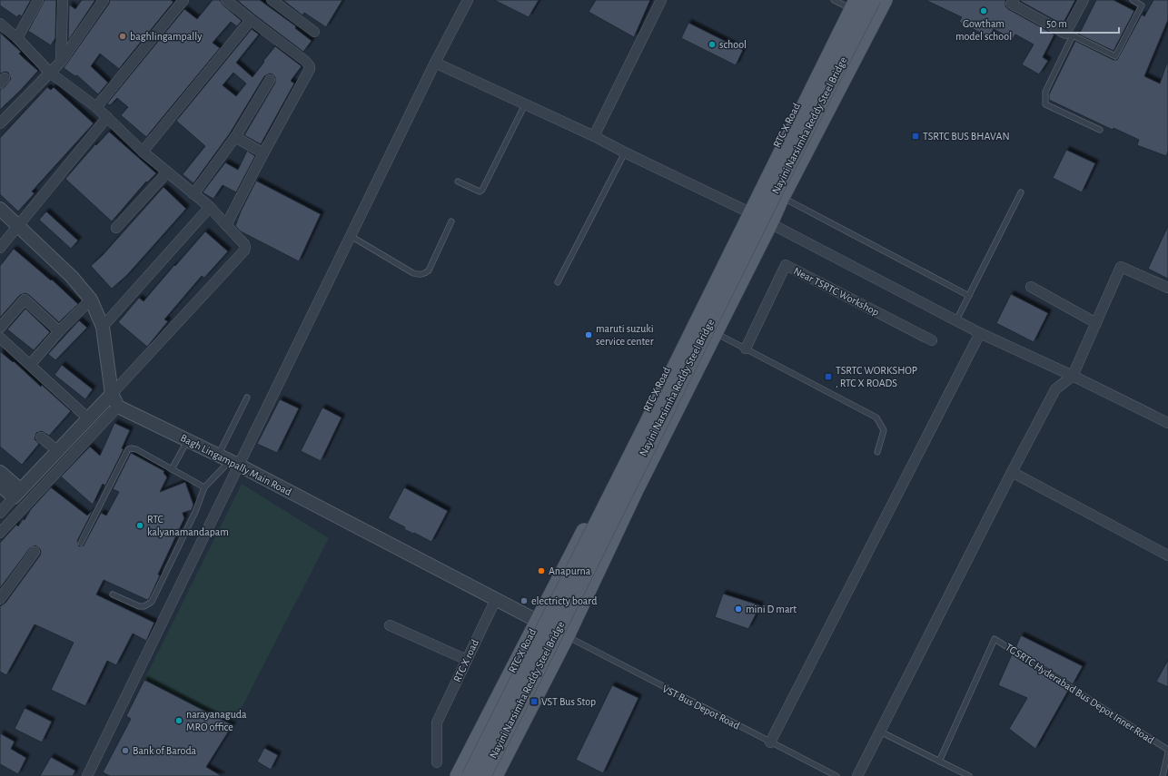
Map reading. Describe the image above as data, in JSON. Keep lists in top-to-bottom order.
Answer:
{
  "streets": {
    "main road": ["RTC X Road", "Nayini Narsimha Reddy Steel Bridge"],
    "street": ["Near TSRTC Workshop", "Bagh Lingampally Main Road", "RTC X road"],
    "lane": ["TGSRTC Hyderabad Bus Depot Inner Road", "VST Bus Depot Road"]
  },
  "crossings": [
    ["RTC X Road", "Nayini Narsimha Reddy Steel Bridge"],
    ["RTC X Road", "Bagh Lingampally Main Road"],
    ["Bagh Lingampally Main Road", "RTC X road"],
    ["Bagh Lingampally Main Road", "VST Bus Depot Road"]
  ],
  "places": {
    "other": [
      "Gowtham model school",
      "baghlingampally",
      "school",
      "maruti suzuki service center",
      "RTC kalyanamandapam",
      "Anapurna",
      "electricty board",
      "mini D mart",
      "narayanaguda MRO office",
      "Bank of Baroda"
    ],
    "transit": ["TSRTC BUS BHAVAN", "TSRTC WORKSHOP , RTC X ROADS", "VST Bus Stop"]
  },
  "scale_bar": "50 m"
}
